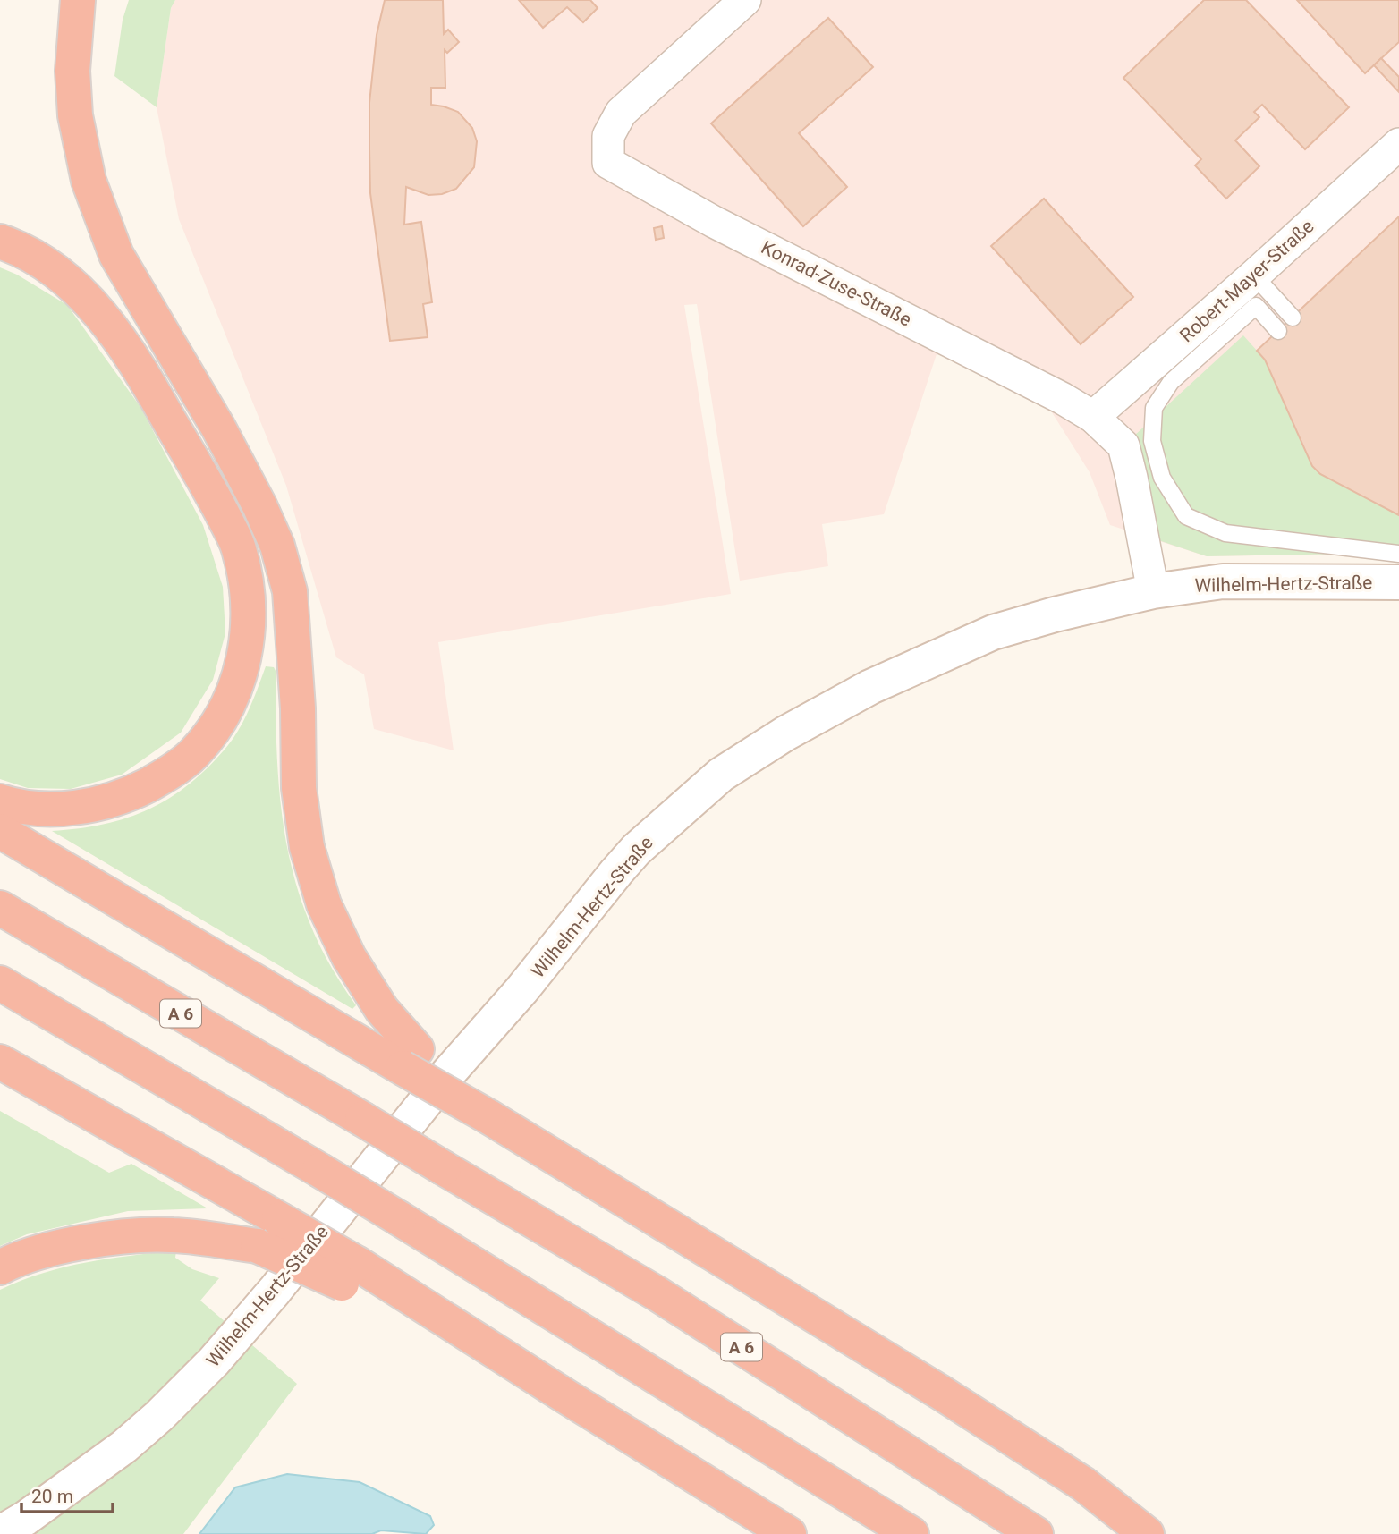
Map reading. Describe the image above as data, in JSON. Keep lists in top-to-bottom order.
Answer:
{
  "streets": {
    "highway": ["A 6"],
    "main road": ["Wilhelm-Hertz-Straße"],
    "street": ["Robert-Mayer-Straße", "Konrad-Zuse-Straße"]
  },
  "crossings": [
    ["Robert-Mayer-Straße", "Konrad-Zuse-Straße"],
    ["Konrad-Zuse-Straße", "Wilhelm-Hertz-Straße"]
  ],
  "scale_bar": "20 m"
}
